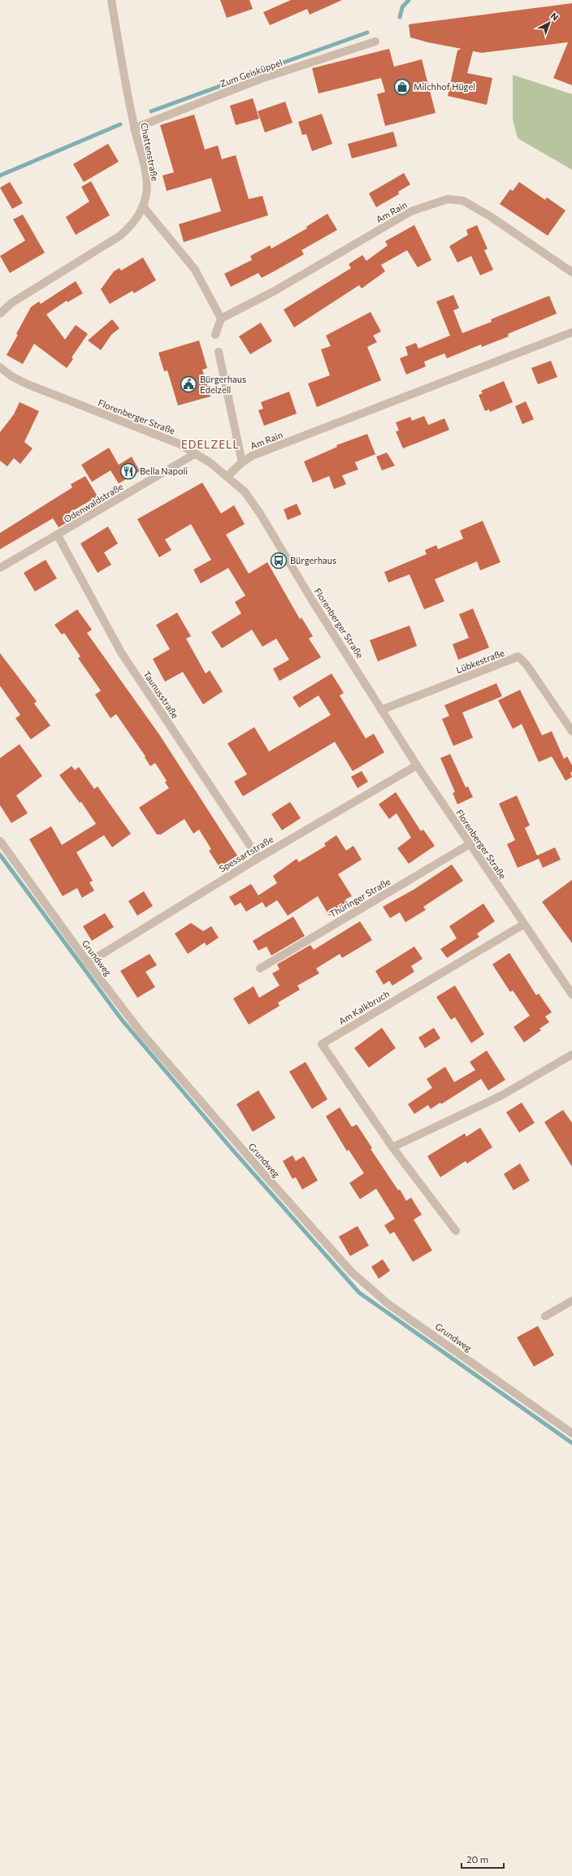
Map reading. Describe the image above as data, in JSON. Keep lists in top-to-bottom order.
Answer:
{
  "streets": {
    "street": [
      "Zum Geisküppel",
      "Chattenstraße",
      "Am Rain",
      "Florenberger Straße",
      "Odenwaldstraße",
      "Lübkestraße",
      "Taunusstraße",
      "Spessartstraße",
      "Thüringer Straße",
      "Grundweg",
      "Am Kalkbruch"
    ]
  },
  "crossings": [
    ["Zum Geisküppel", "Chattenstraße"],
    ["Am Rain", "Florenberger Straße"],
    ["Florenberger Straße", "Odenwaldstraße"],
    ["Florenberger Straße", "Lübkestraße"],
    ["Florenberger Straße", "Spessartstraße"],
    ["Florenberger Straße", "Thüringer Straße"],
    ["Florenberger Straße", "Am Kalkbruch"],
    ["Odenwaldstraße", "Taunusstraße"],
    ["Taunusstraße", "Spessartstraße"],
    ["Spessartstraße", "Grundweg"]
  ],
  "districts": ["EDELZELL"],
  "places": {
    "shop": ["Milchhof Hügel"],
    "public building": ["Bürgerhaus Edelzell"],
    "restaurant": ["Bella Napoli"],
    "bus stop": ["Bürgerhaus"]
  },
  "scale_bar": "20 m",
  "north": "top right"
}
